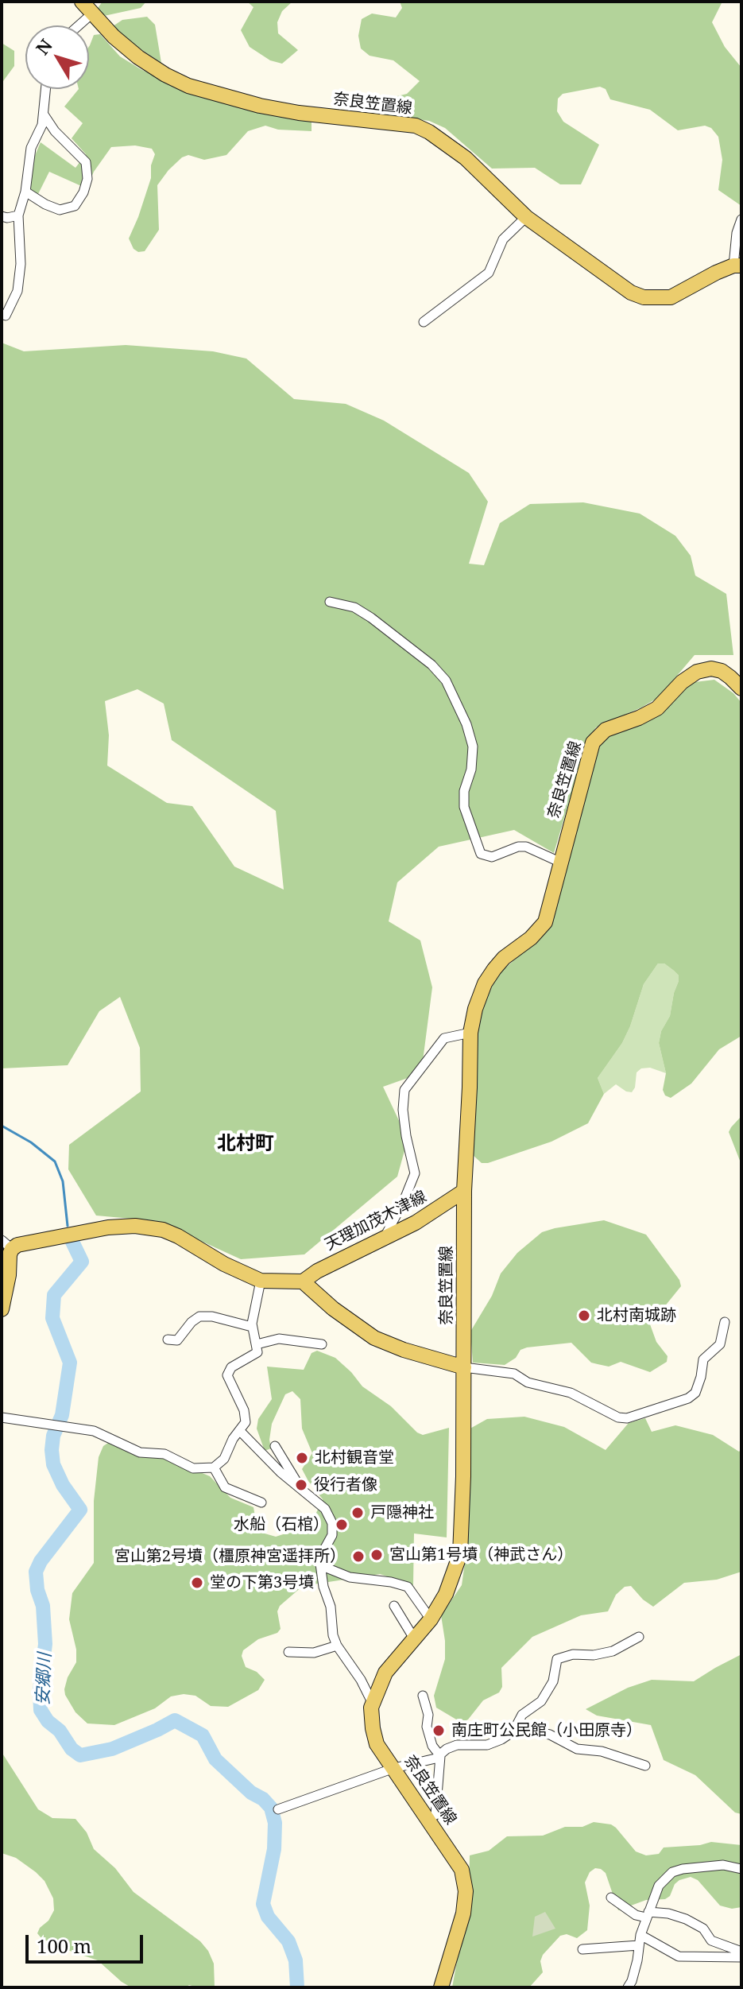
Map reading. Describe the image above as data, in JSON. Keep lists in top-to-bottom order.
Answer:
{
  "streets": {
    "main road": ["奈良笠置線", "天理加茂木津線"]
  },
  "crossings": [
    ["奈良笠置線", "天理加茂木津線"]
  ],
  "districts": ["北村町"],
  "water": ["安郷川"],
  "places": [
    "北村南城跡",
    "北村観音堂",
    "役行者像",
    "戸隠神社",
    "水船（石棺）",
    "宮山第1号墳（神武さん）",
    "宮山第2号墳（橿原神宮遥拝所）",
    "堂の下第3号墳",
    "南庄町公民館（小田原寺）"
  ],
  "scale_bar": "100 m",
  "north": "top left"
}
